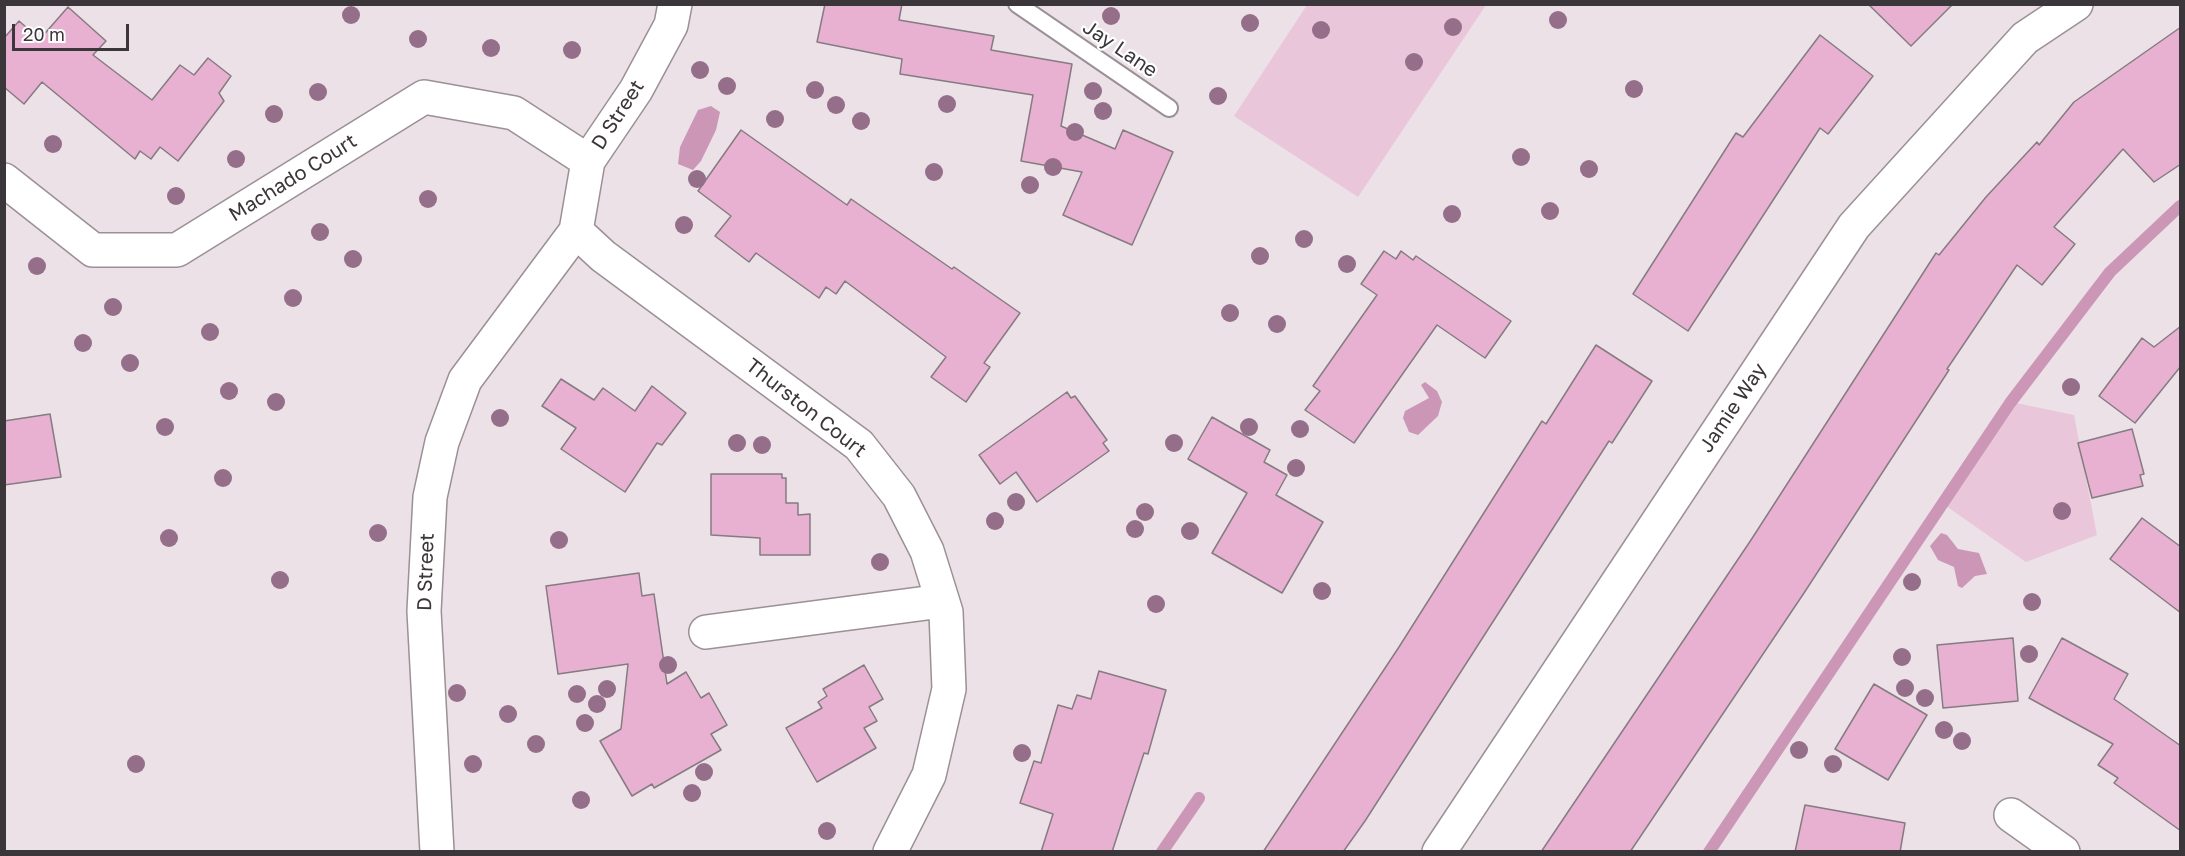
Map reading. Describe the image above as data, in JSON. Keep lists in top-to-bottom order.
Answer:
{
  "streets": {
    "street": [
      "D Street",
      "Machado Court",
      "Thurston Court",
      "Jamie Way"
    ],
    "lane": ["Jay Lane"]
  },
  "crossings": [
    ["D Street", "Machado Court"],
    ["D Street", "Thurston Court"]
  ],
  "scale_bar": "20 m"
}
